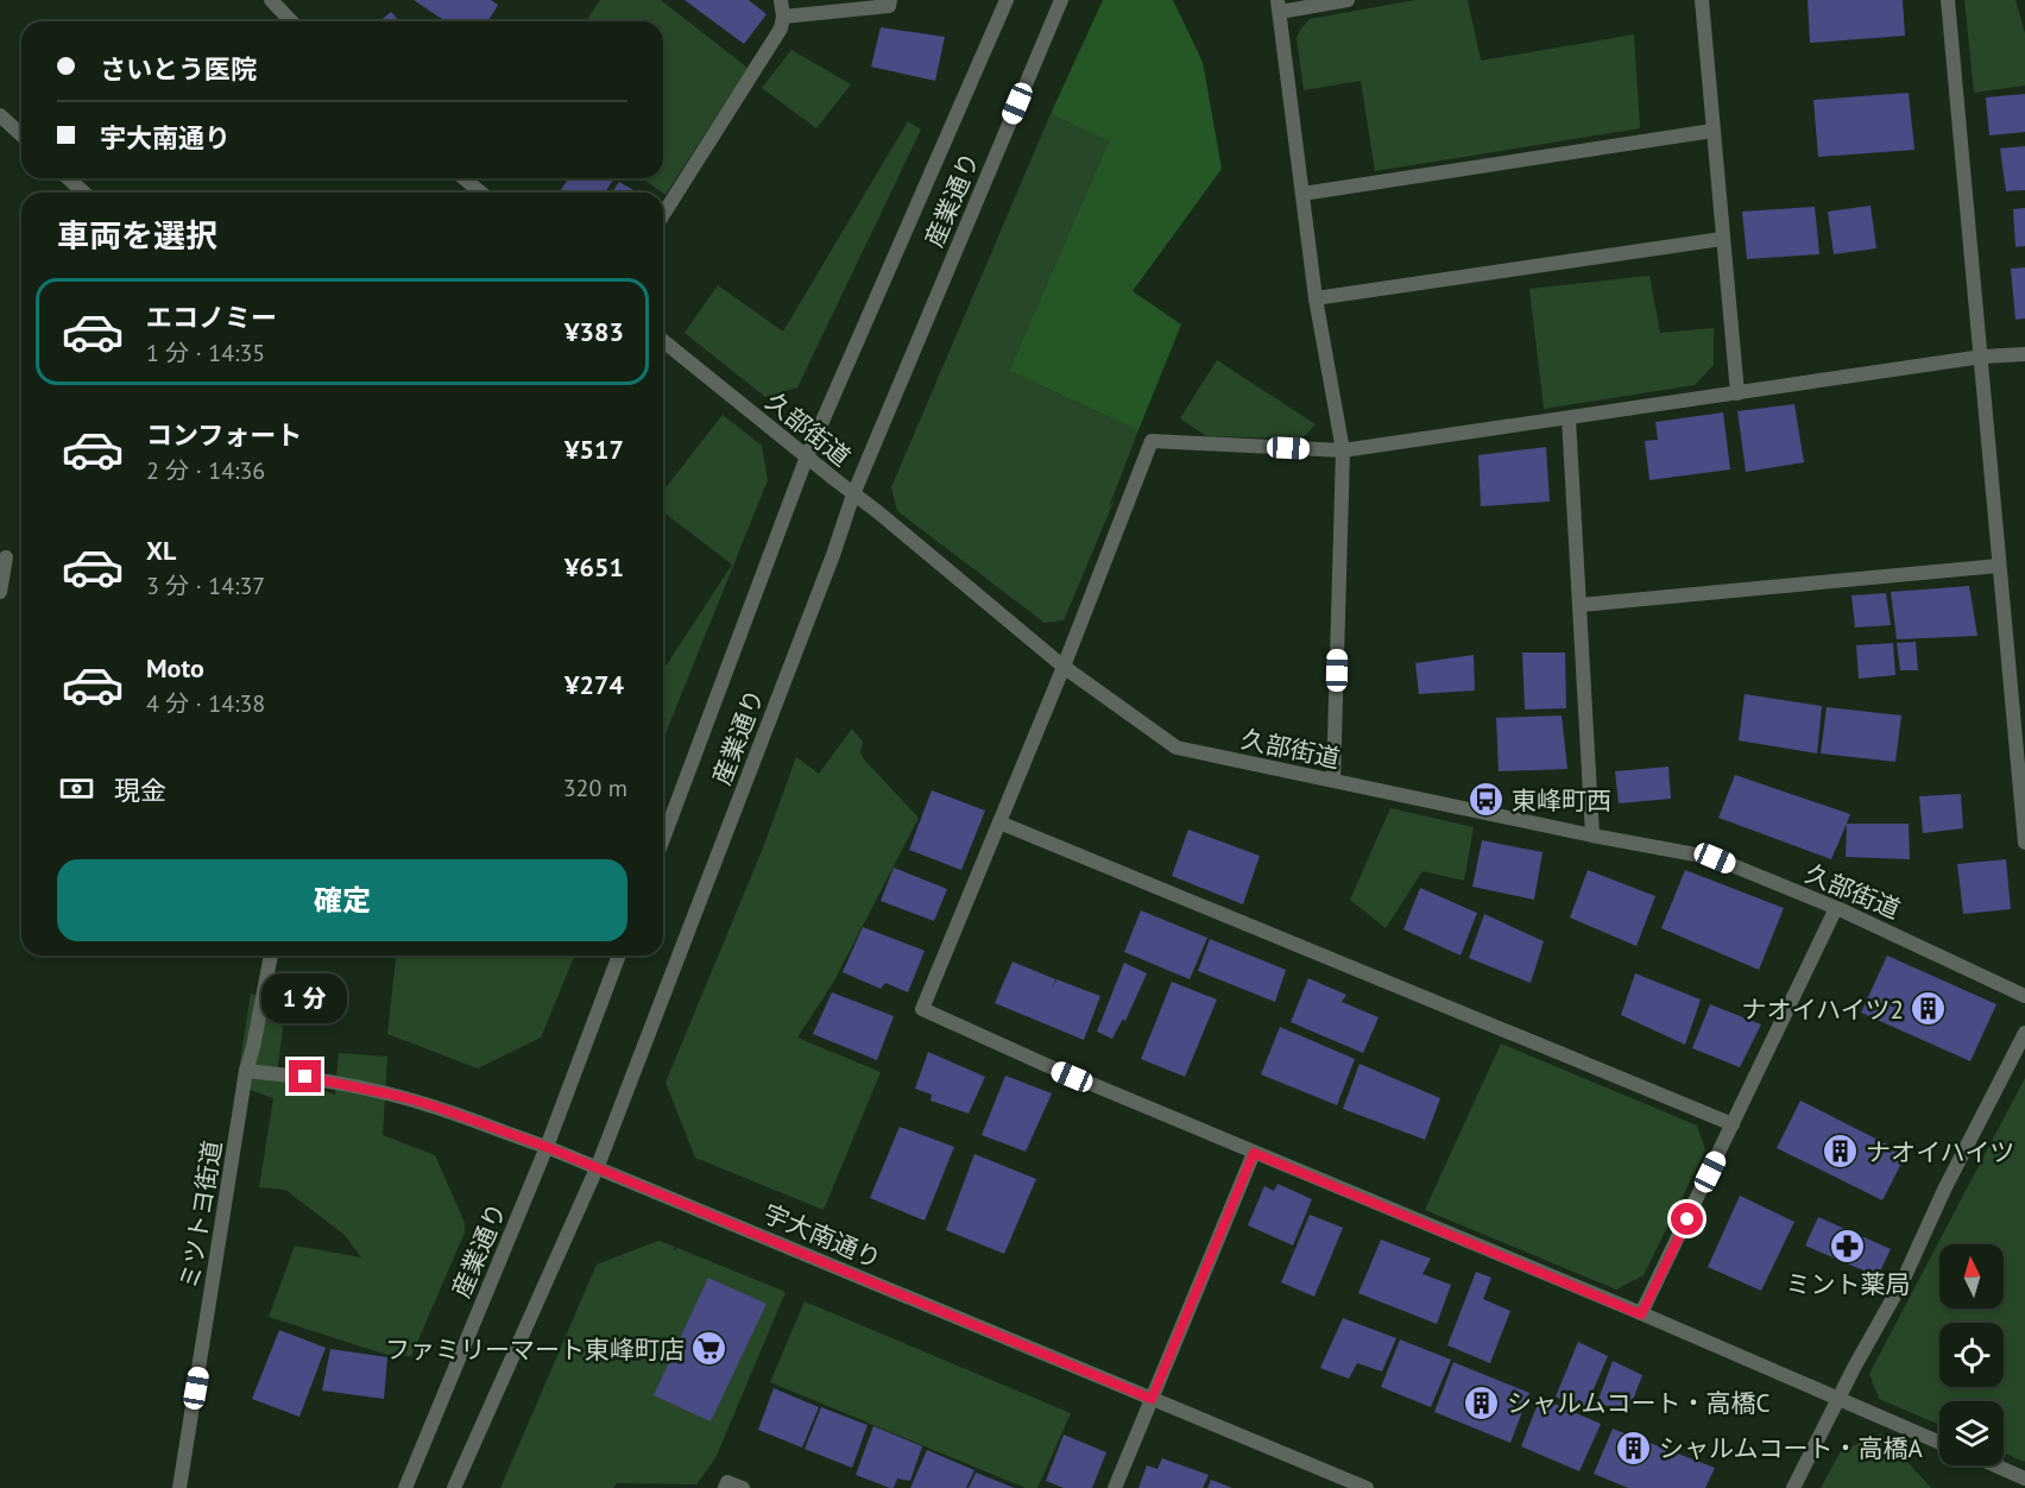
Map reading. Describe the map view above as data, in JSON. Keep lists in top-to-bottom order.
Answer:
{
  "streets": {
    "street": [
      "産業通り",
      "久部街道",
      "ミツトヨ街道",
      "宇大南通り"
    ]
  },
  "crossings": [
    ["産業通り", "久部街道"],
    ["産業通り", "宇大南通り"],
    ["ミツトヨ街道", "宇大南通り"]
  ],
  "places": {
    "bus stop": ["東峰町西"],
    "building": [
      "ナオイハイツ2",
      "ナオイハイツ",
      "シャルムコート・高橋C",
      "シャルムコート・高橋A"
    ],
    "pharmacy": ["ミント薬局"],
    "supermarket": ["ファミリーマート東峰町店"]
  },
  "north": "top",
  "page": {
    "banner": ["さいとう医院", "宇大南通り"],
    "heading": "車両を選択",
    "list": [
      {
        "name": "エコノミー",
        "note": "1 分 · 14:35",
        "value": "¥383"
      },
      {
        "name": "コンフォート",
        "note": "2 分 · 14:36",
        "value": "¥517"
      },
      {
        "name": "XL",
        "note": "3 分 · 14:37",
        "value": "¥651"
      },
      {
        "name": "Moto",
        "note": "4 分 · 14:38",
        "value": "¥274"
      }
    ],
    "pay": ["現金", "320 m"],
    "buttons": "確定",
    "bubble": "1 分"
  }
}
